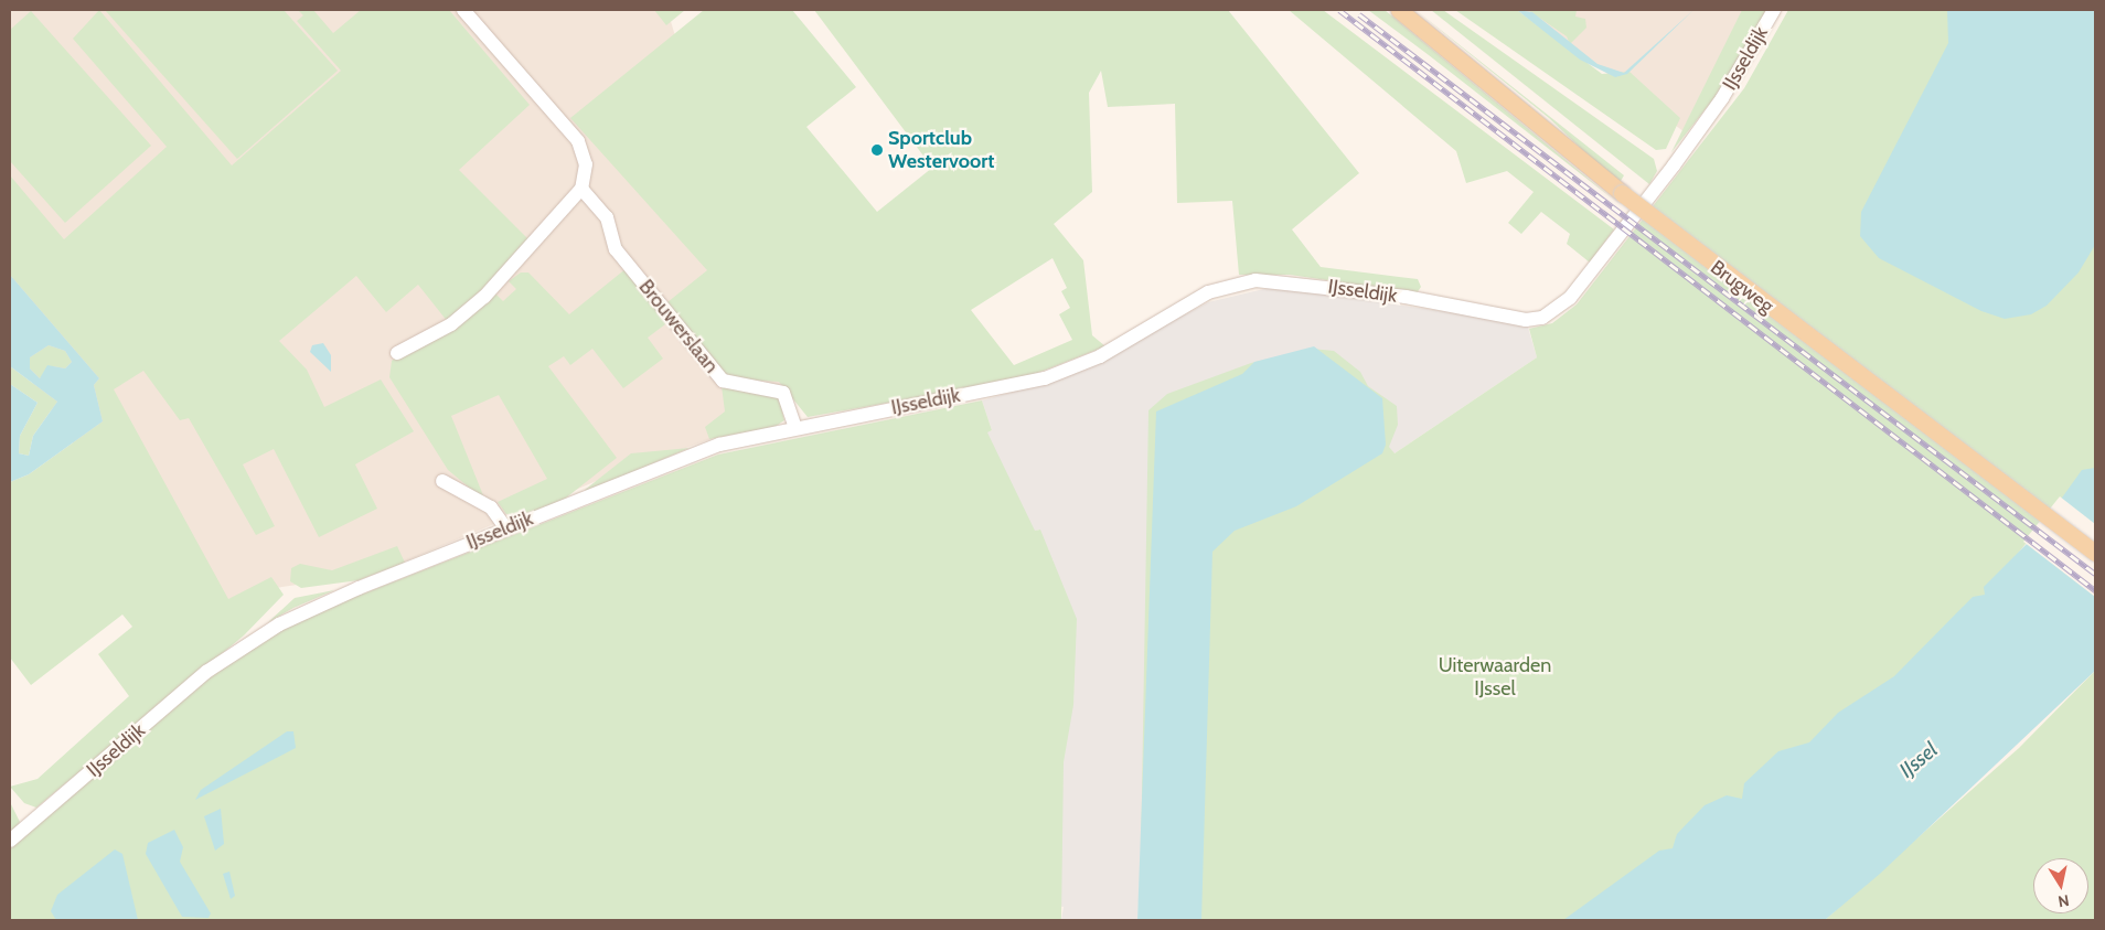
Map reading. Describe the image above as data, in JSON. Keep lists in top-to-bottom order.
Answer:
{
  "streets": {
    "main road": ["Brugweg"],
    "street": ["IJsseldijk", "Brouwerslaan"]
  },
  "crossings": [
    ["IJsseldijk", "Brouwerslaan"]
  ],
  "water": ["IJssel"],
  "parks": ["Uiterwaarden IJssel"],
  "places": ["Sportclub Westervoort"],
  "north": "bottom"
}
